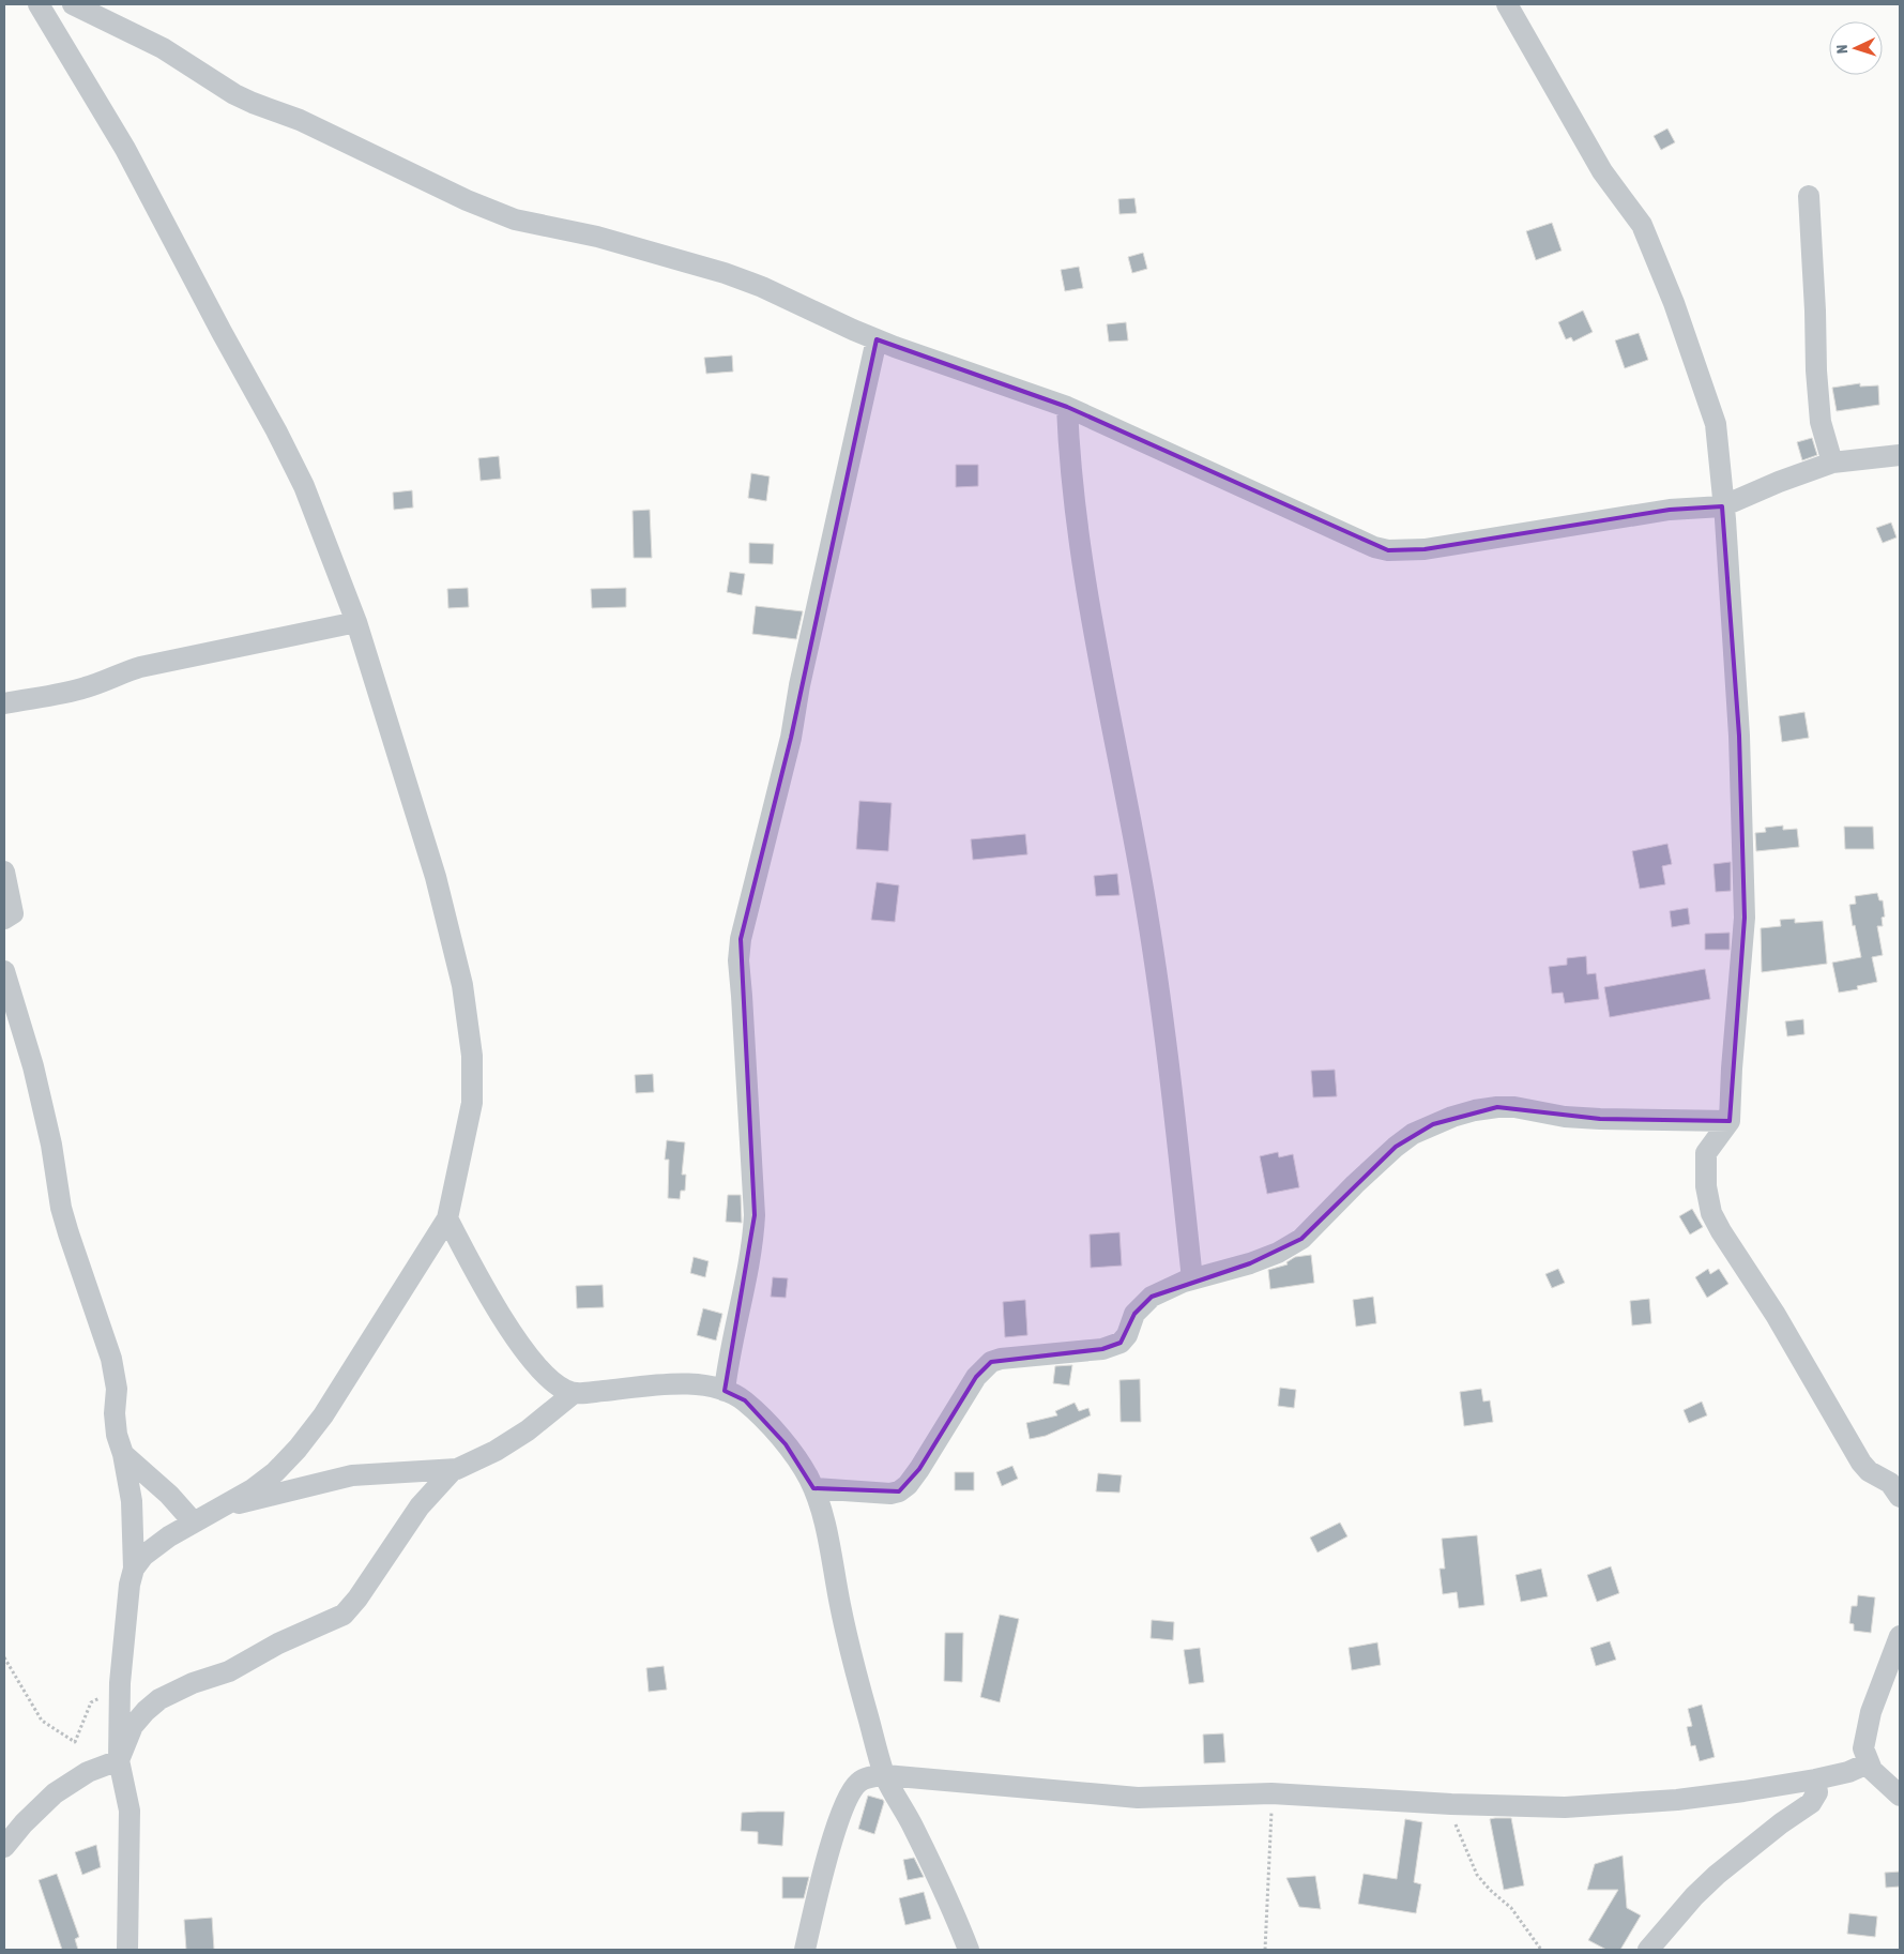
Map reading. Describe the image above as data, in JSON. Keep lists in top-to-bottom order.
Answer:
{
  "north": "left"
}
